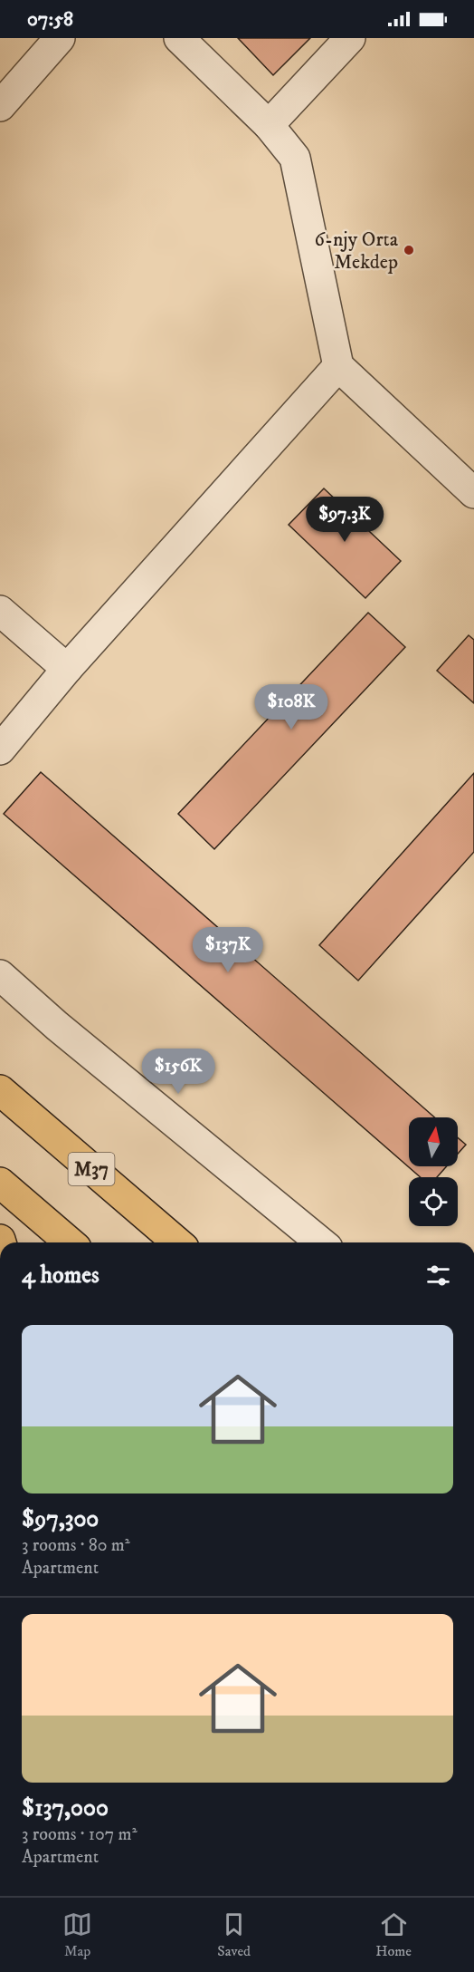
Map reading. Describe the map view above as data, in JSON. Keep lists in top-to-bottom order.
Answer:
{
  "streets": {
    "highway": ["M37"]
  },
  "places": ["6-njy Orta Mekdep"],
  "north": "top",
  "page": {
    "status": "07:58",
    "price": [
      "$97.3K",
      "$108K",
      "$137K",
      "$156K"
    ],
    "heading": "4 homes",
    "list": [
      {
        "name": "$97,300",
        "note": "3 rooms · 80 m² · Apartment"
      },
      {
        "name": "$137,000",
        "note": "3 rooms · 107 m² · Apartment"
      }
    ],
    "tabs": ["Map", "Saved", "Home"]
  }
}
